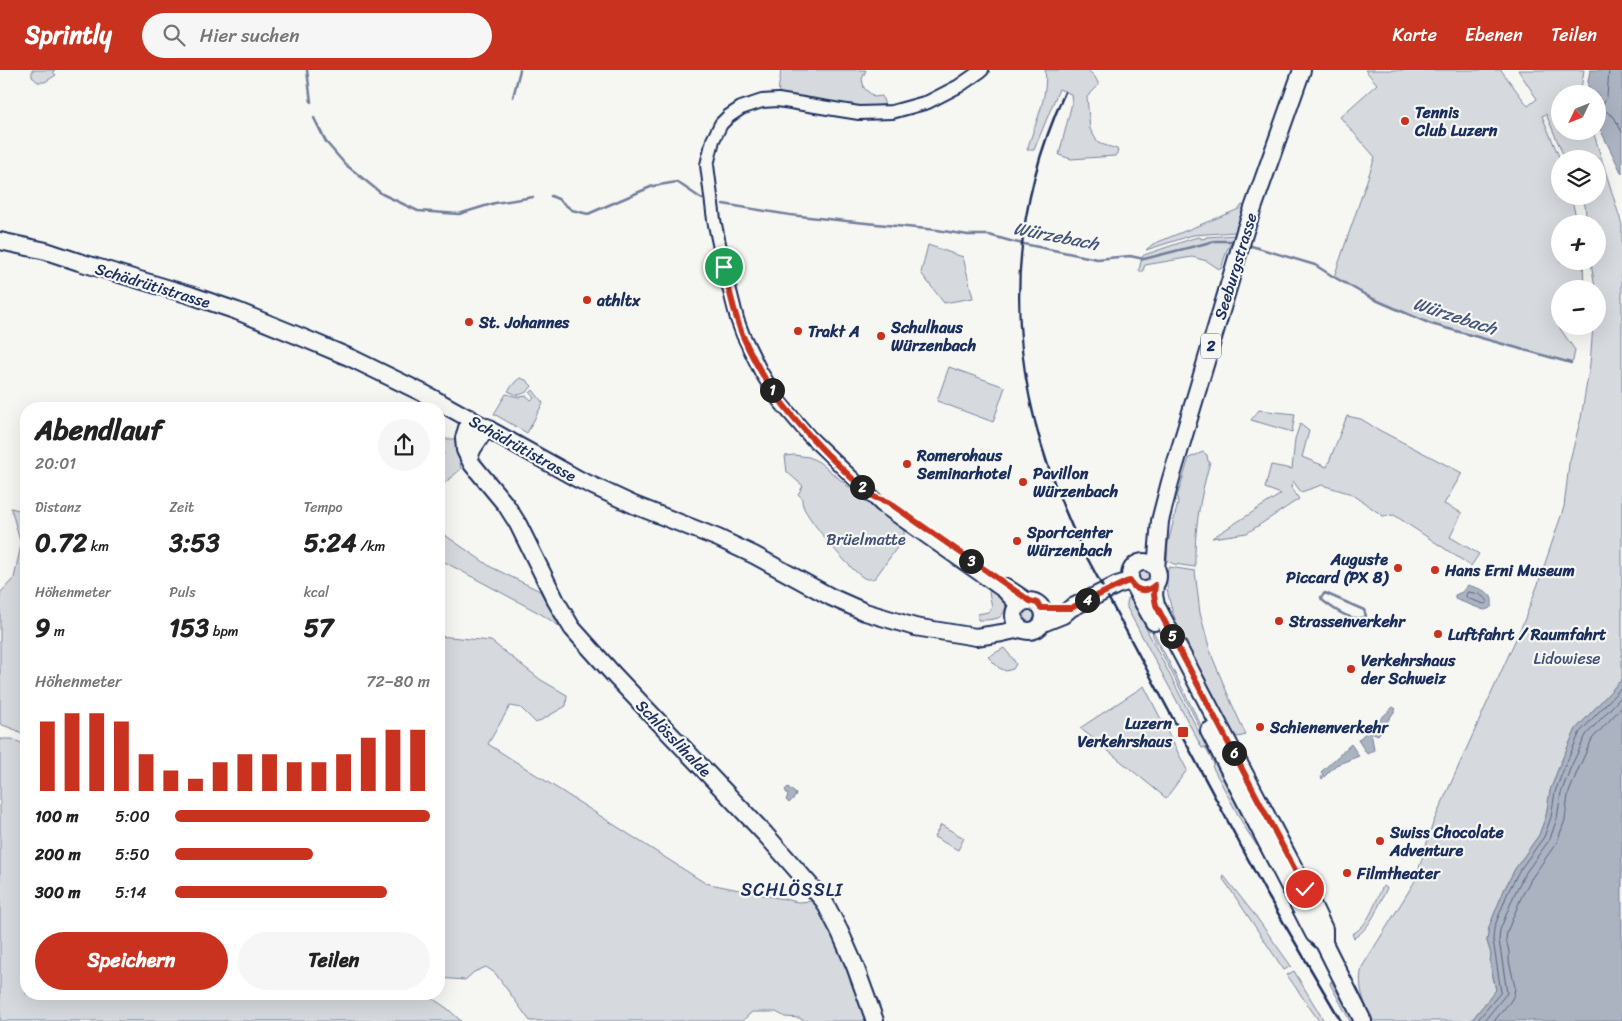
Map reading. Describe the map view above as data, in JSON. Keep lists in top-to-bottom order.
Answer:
{
  "streets": {
    "main road": [
      "Seeburgstrasse",
      "Schädrütistrasse",
      "2",
      "Schlösslihalde"
    ]
  },
  "crossings": [
    ["Seeburgstrasse", "Schädrütistrasse"],
    ["Seeburgstrasse", "2"],
    ["Schädrütistrasse", "2"],
    ["Schädrütistrasse", "Schlösslihalde"]
  ],
  "districts": ["SCHLÖSSLI"],
  "water": ["Würzebach"],
  "parks": ["Brüelmatte", "Lidowiese"],
  "places": {
    "other": [
      "Tennis Club Luzern",
      "athltx",
      "St. Johannes",
      "Trakt A",
      "Schulhaus Würzenbach",
      "Romerohaus Seminarhotel",
      "Pavillon Würzenbach",
      "Sportcenter Würzenbach",
      "Auguste Piccard (PX 8)",
      "Hans Erni Museum",
      "Strassenverkehr",
      "Luftfahrt / Raumfahrt",
      "Verkehrshaus der Schweiz",
      "Schienenverkehr",
      "Swiss Chocolate Adventure",
      "Filmtheater"
    ],
    "transit": ["Luzern Verkehrshaus"]
  },
  "north": "bottom left",
  "page": {
    "header": "Sprintly",
    "search": "Hier suchen",
    "nav": ["Karte", "Ebenen", "Teilen"],
    "map_buttons": ["+", "−"],
    "pins": [
      "1",
      "2",
      "3",
      "4",
      "5",
      "6"
    ],
    "heading": ["Abendlauf", "20:01"],
    "stats": [
      ["Distanz", "0.72 km"],
      ["Zeit", "3:53"],
      ["Tempo", "5:24 /km"],
      ["Höhenmeter", "9 m"],
      ["Puls", "153 bpm"],
      ["kcal", "57"]
    ],
    "chart": ["Höhenmeter", "72–80 m"],
    "list": [
      {
        "name": "100 m",
        "note": "5:00"
      },
      {
        "name": "200 m",
        "note": "5:50"
      },
      {
        "name": "300 m",
        "note": "5:14"
      }
    ],
    "buttons": ["Speichern", "Teilen"]
  }
}
